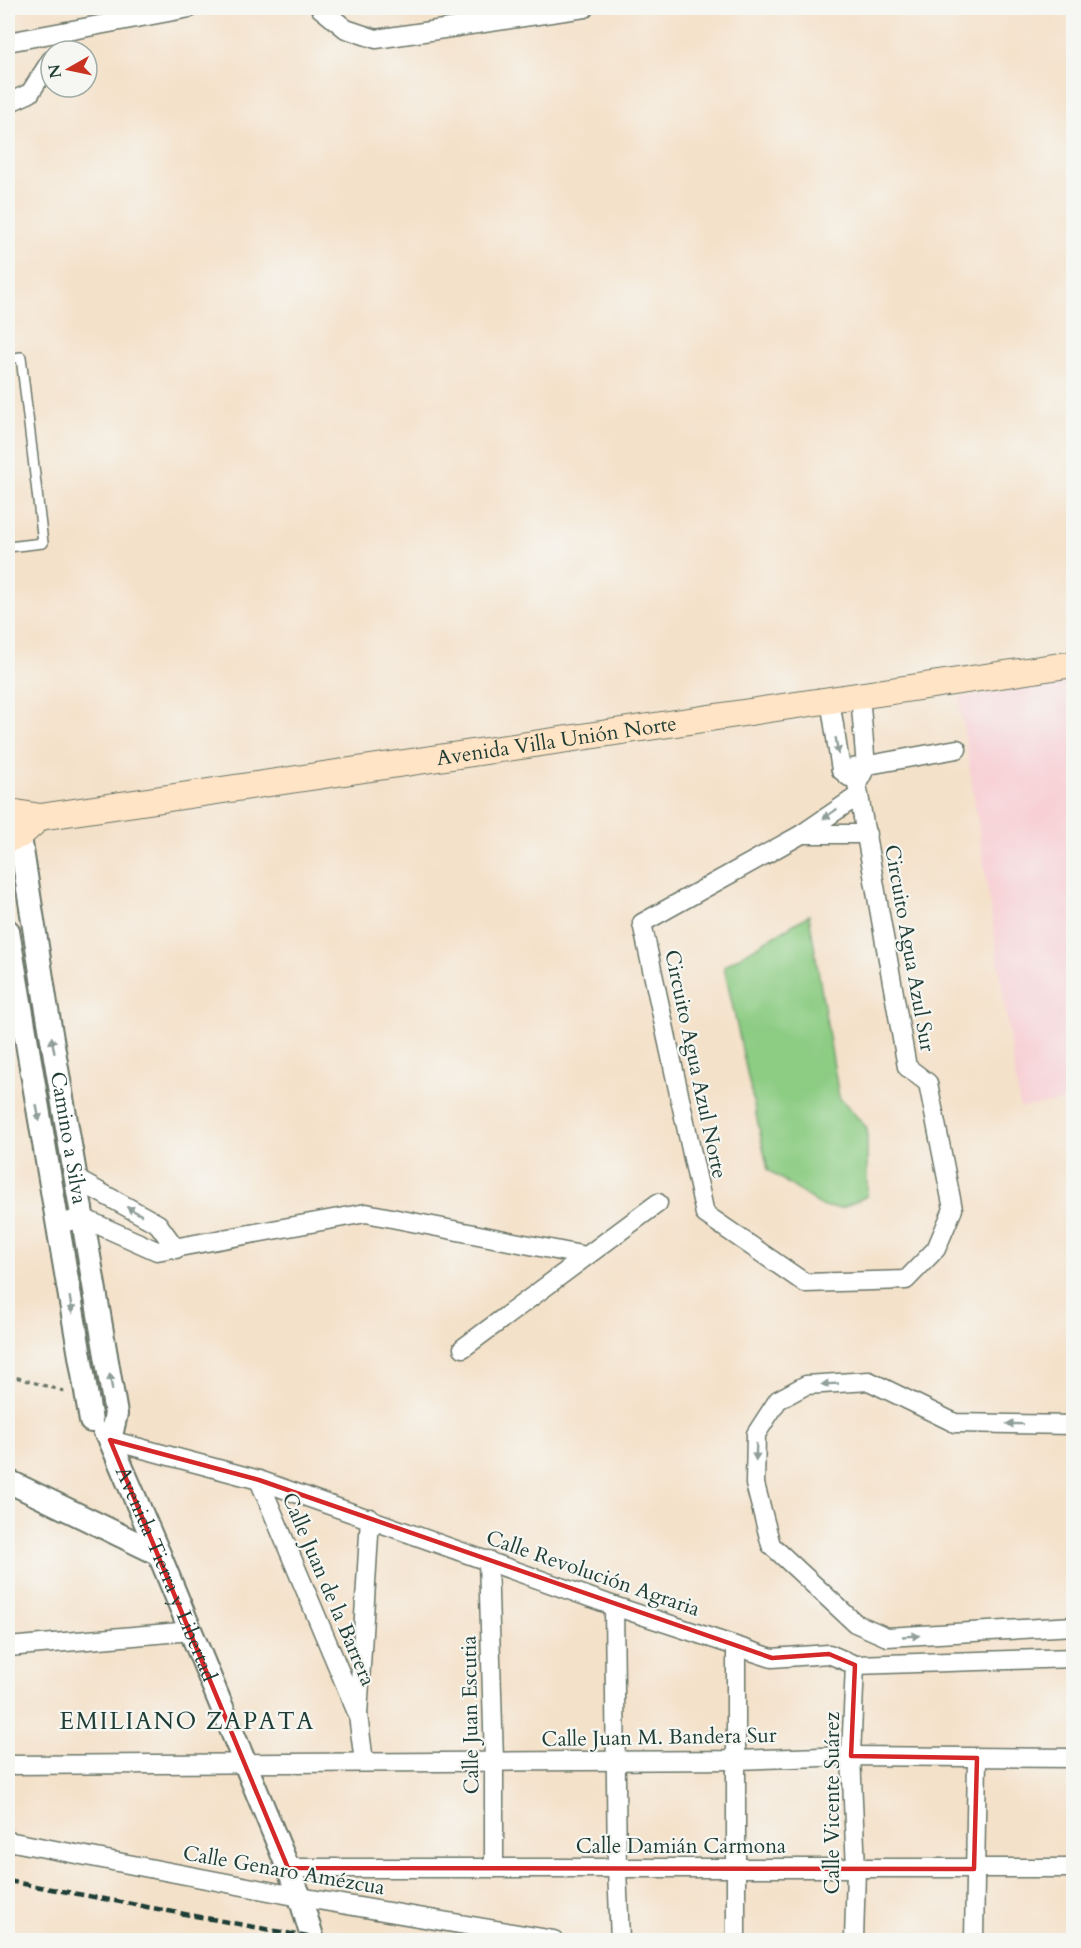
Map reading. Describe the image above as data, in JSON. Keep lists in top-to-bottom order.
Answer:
{
  "streets": {
    "main road": ["Avenida Villa Unión Norte"],
    "street": [
      "Circuito Agua Azul Sur",
      "Circuito Agua Azul Norte",
      "Camino a Silva",
      "Avenida Tierra y Libertad",
      "Calle Revolución Agraria",
      "Calle Juan de la Barrera",
      "Calle Juan Escutia",
      "Calle Juan M. Bandera Sur",
      "Calle Vicente Suárez",
      "Calle Damián Carmona",
      "Calle Genaro Amézcua"
    ]
  },
  "crossings": [
    ["Avenida Villa Unión Norte", "Camino a Silva"],
    ["Circuito Agua Azul Sur", "Circuito Agua Azul Norte"],
    ["Camino a Silva", "Avenida Tierra y Libertad"],
    ["Camino a Silva", "Calle Revolución Agraria"],
    ["Avenida Tierra y Libertad", "Calle Revolución Agraria"],
    ["Avenida Tierra y Libertad", "Calle Juan M. Bandera Sur"],
    ["Avenida Tierra y Libertad", "Calle Damián Carmona"],
    ["Avenida Tierra y Libertad", "Calle Genaro Amézcua"],
    ["Calle Revolución Agraria", "Calle Juan de la Barrera"],
    ["Calle Revolución Agraria", "Calle Juan Escutia"],
    ["Calle Revolución Agraria", "Calle Vicente Suárez"],
    ["Calle Juan de la Barrera", "Calle Juan M. Bandera Sur"],
    ["Calle Juan Escutia", "Calle Juan M. Bandera Sur"],
    ["Calle Juan Escutia", "Calle Damián Carmona"],
    ["Calle Juan M. Bandera Sur", "Calle Vicente Suárez"],
    ["Calle Vicente Suárez", "Calle Damián Carmona"]
  ],
  "districts": ["EMILIANO ZAPATA"],
  "north": "left"
}
